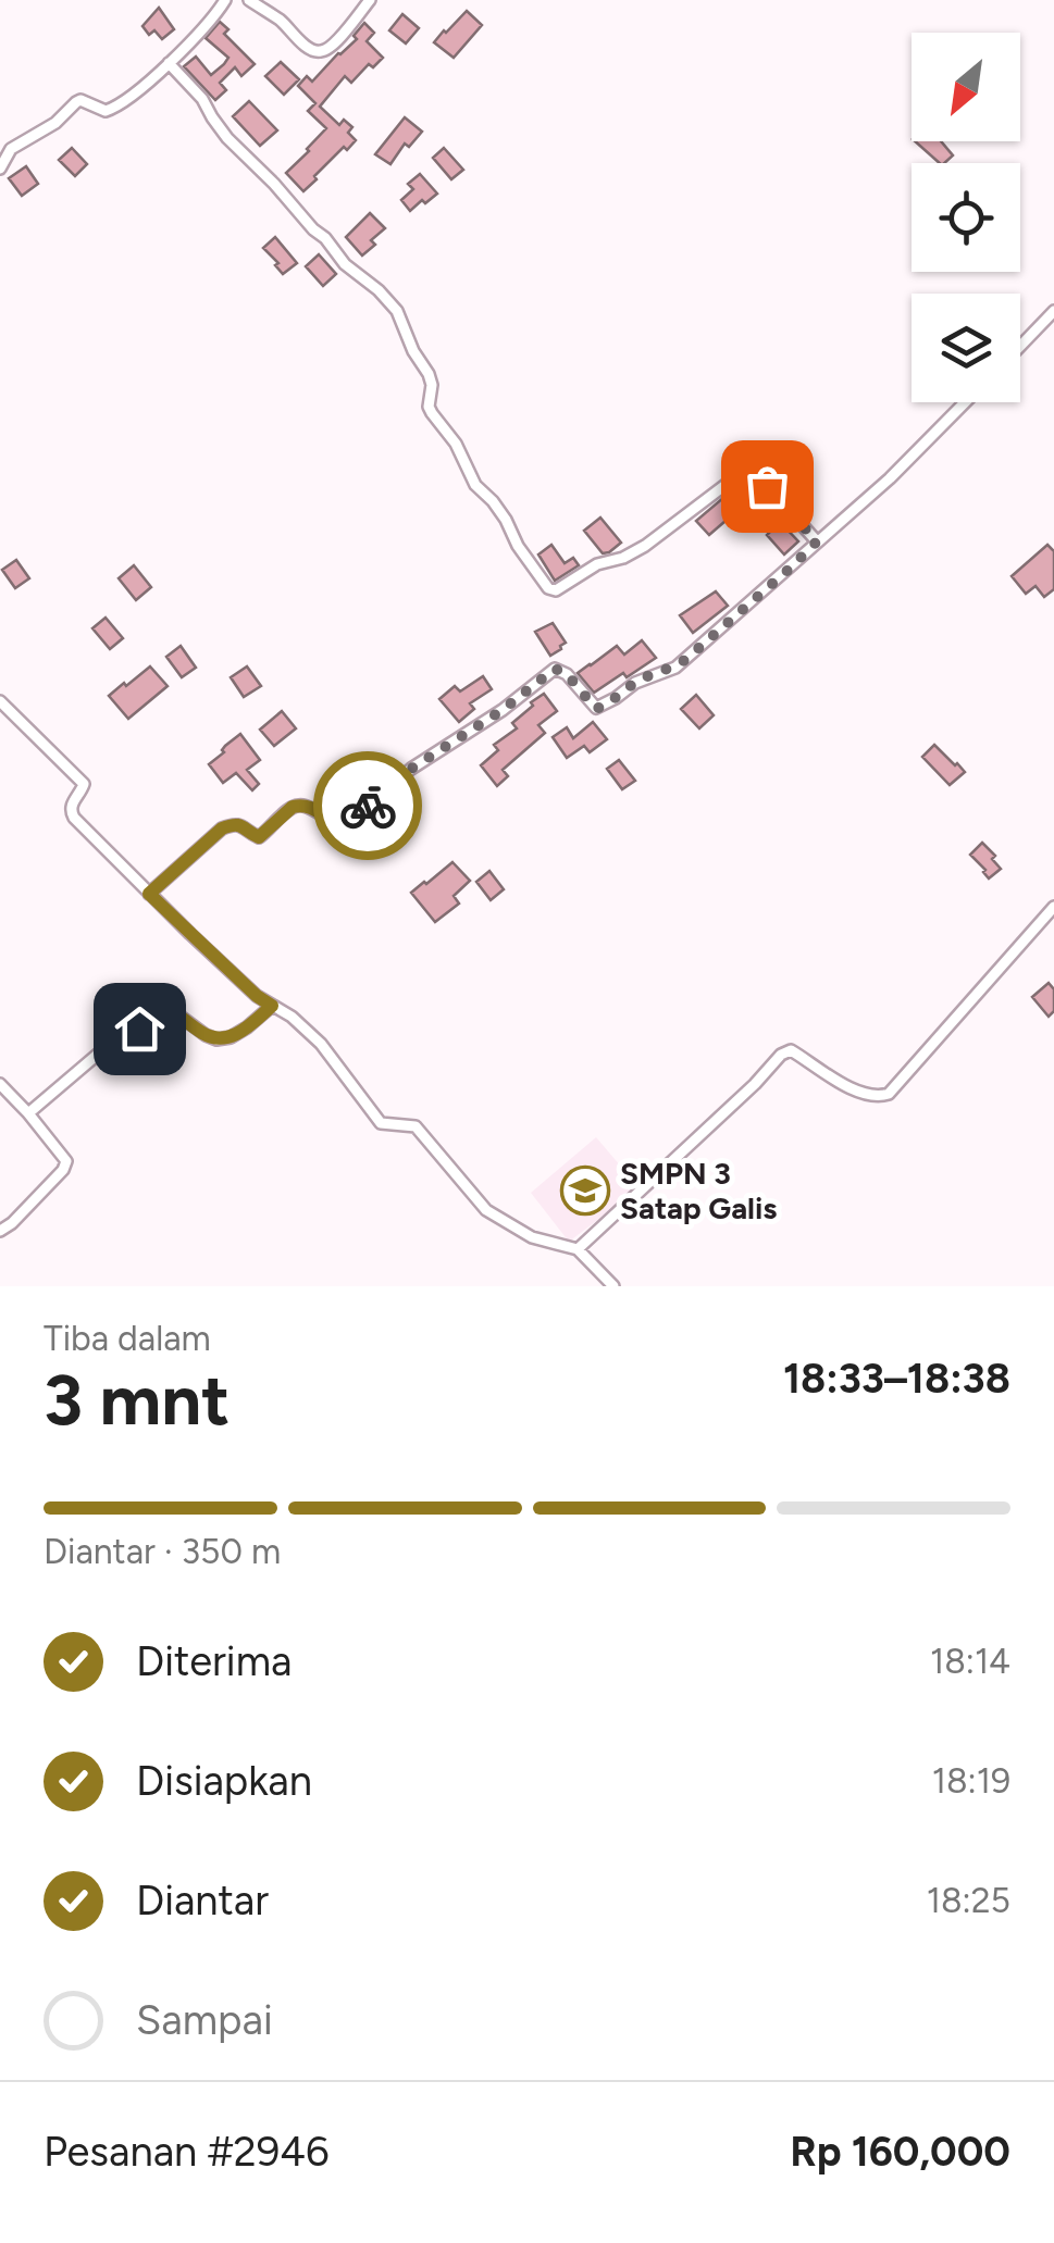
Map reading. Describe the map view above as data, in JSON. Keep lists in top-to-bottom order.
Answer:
{
  "places": {
    "school or university": ["SMPN 3 Satap Galis"]
  },
  "north": "bottom left",
  "page": {
    "heading": ["3 mnt", "Tiba dalam", "18:33–18:38"],
    "panel": ["Pesanan #2946", "Rp 160,000"],
    "bar": "Diantar · 350 m",
    "list": [
      ["Diterima", "18:14"],
      ["Disiapkan", "18:19"],
      ["Diantar", "18:25"],
      "Sampai"
    ]
  }
}
